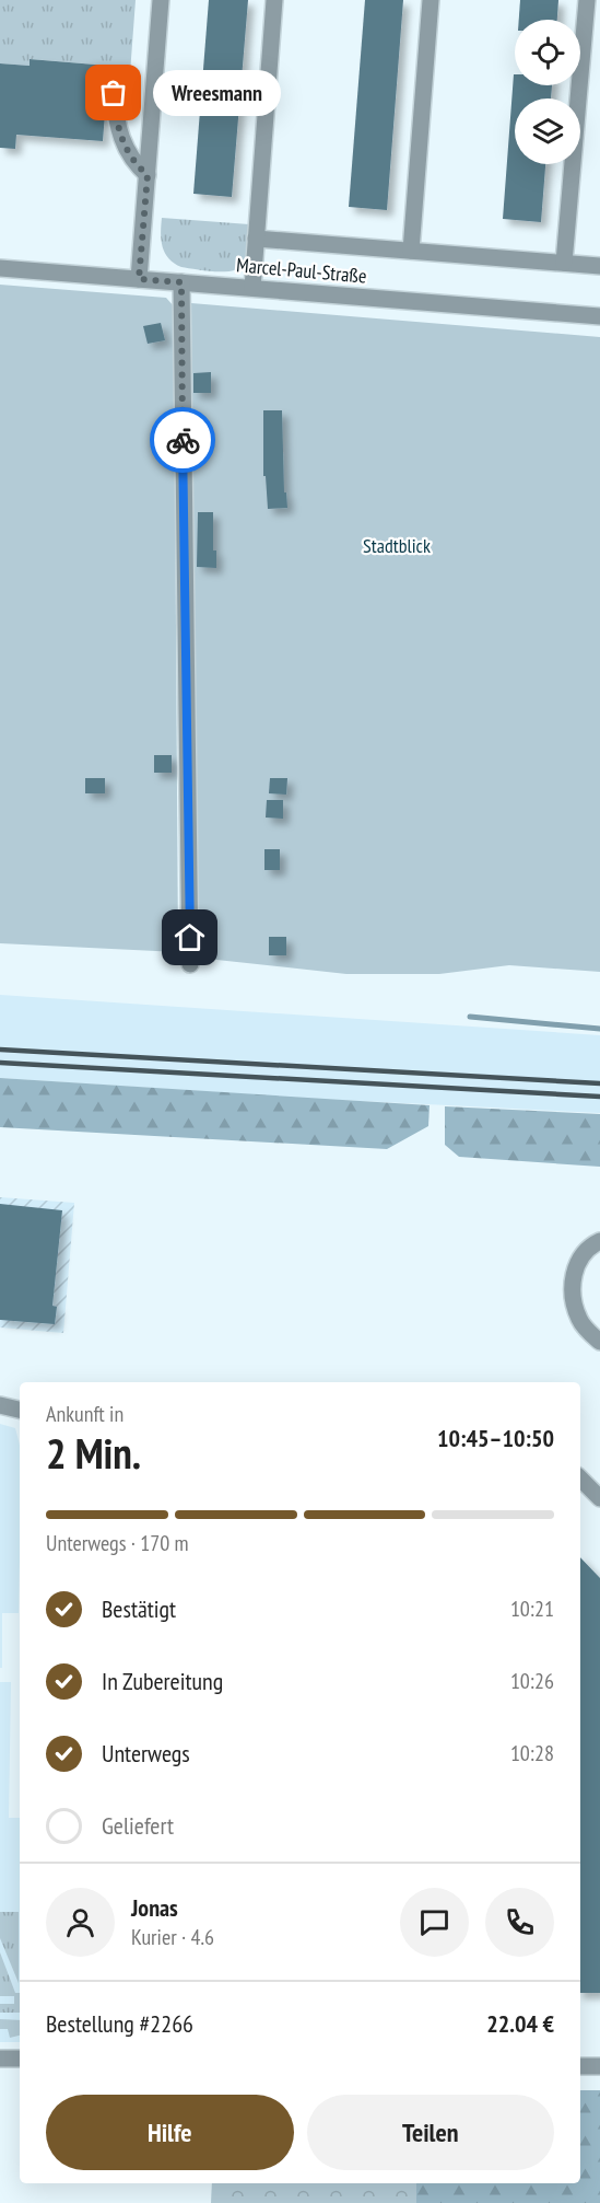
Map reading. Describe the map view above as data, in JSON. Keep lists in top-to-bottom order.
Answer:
{
  "streets": {
    "street": ["Marcel-Paul-Straße"]
  },
  "parks": ["Stadtblick"],
  "places": ["Wreesmann"],
  "page": {
    "bubble": "Wreesmann",
    "heading": ["2 Min.", "Ankunft in", "10:45–10:50"],
    "panel": [
      "Jonas",
      "Kurier · 4.6",
      "Bestellung #2266",
      "22.04 €"
    ],
    "bar": "Unterwegs · 170 m",
    "list": [
      ["Bestätigt", "10:21"],
      ["In Zubereitung", "10:26"],
      ["Unterwegs", "10:28"],
      "Geliefert"
    ],
    "buttons": ["Hilfe", "Teilen"]
  }
}
